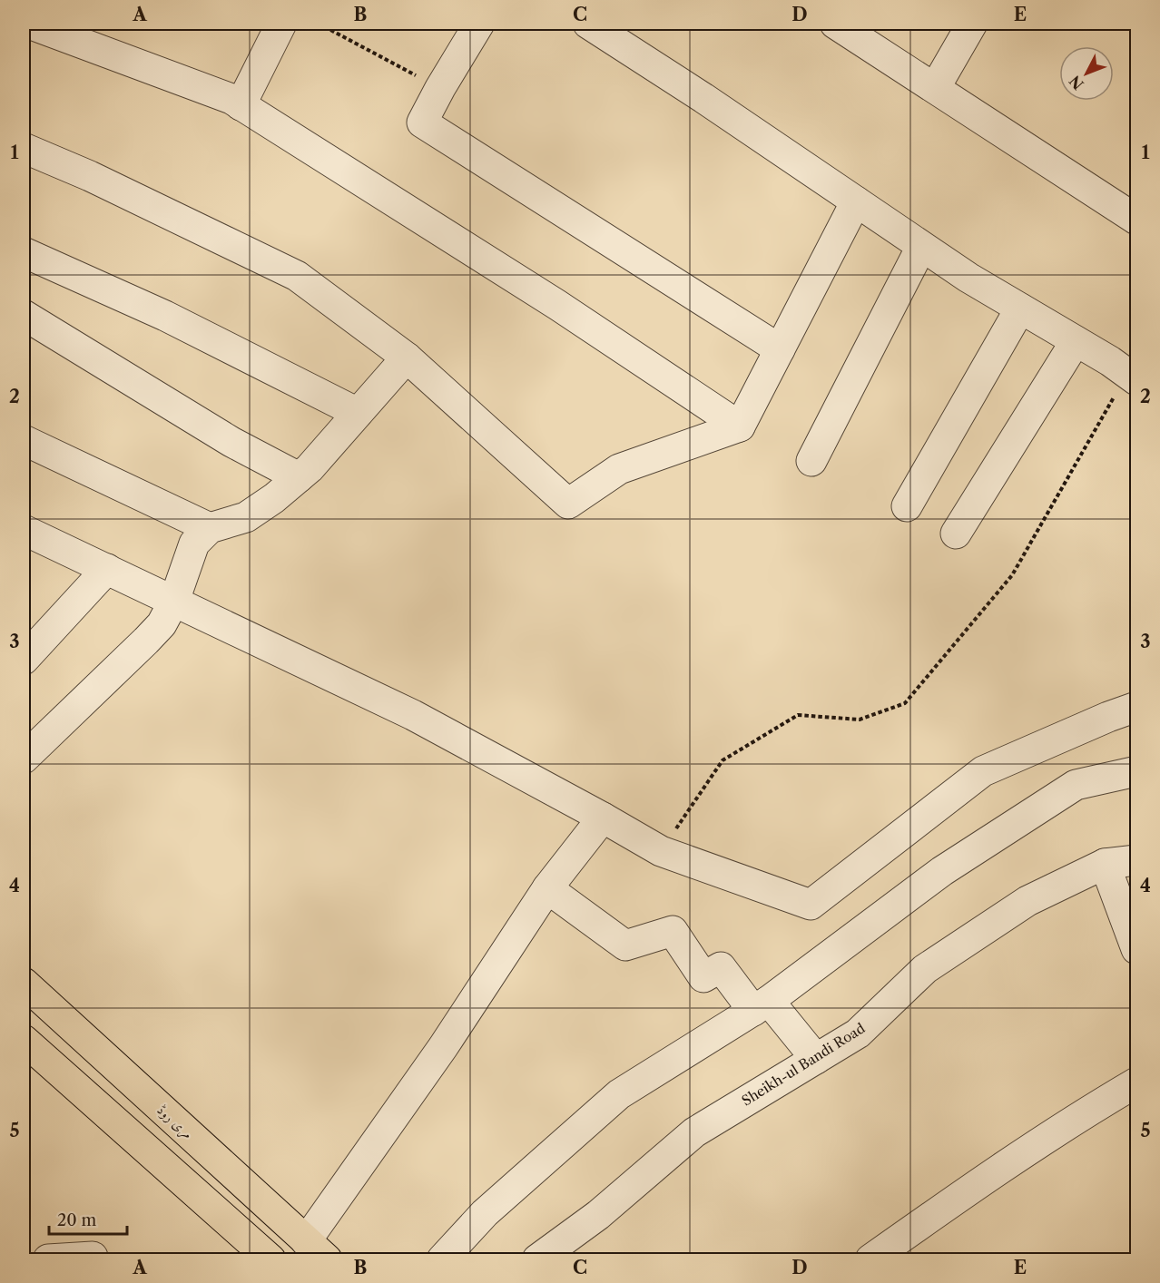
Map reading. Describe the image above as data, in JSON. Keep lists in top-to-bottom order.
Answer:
{
  "streets": {
    "main road": ["مری روڈ"],
    "street": ["Sheikh-ul Bandi Road"]
  },
  "scale_bar": "20 m",
  "north": "bottom left",
  "grid": {
    "columns": [
      "A",
      "B",
      "C",
      "D",
      "E"
    ],
    "rows": [
      "1",
      "2",
      "3",
      "4",
      "5"
    ]
  }
}
